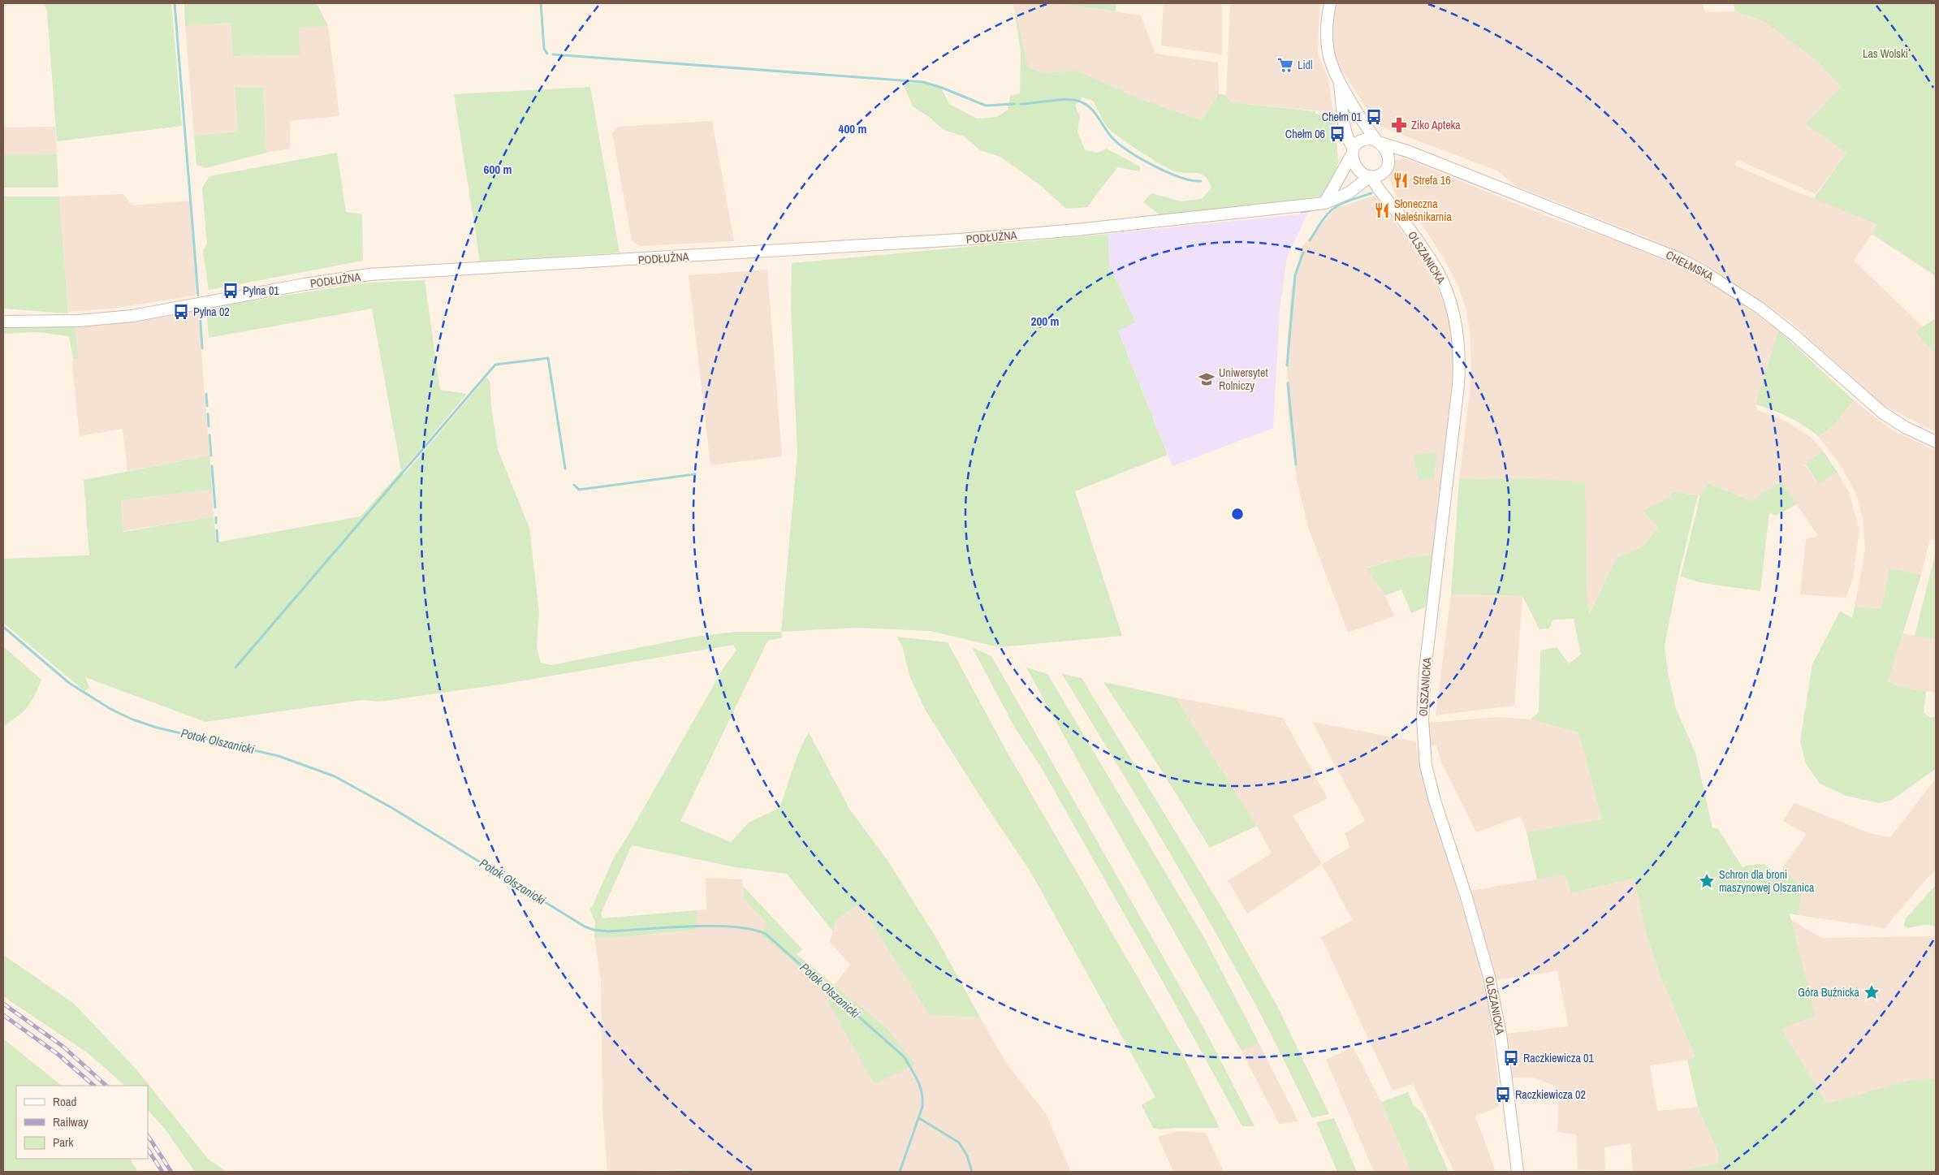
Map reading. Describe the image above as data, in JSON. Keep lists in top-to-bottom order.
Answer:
{
  "streets": {
    "street": ["PODŁUŻNA", "OLSZANICKA", "CHEŁMSKA"]
  },
  "crossings": [
    ["PODŁUŻNA", "OLSZANICKA"],
    ["PODŁUŻNA", "CHEŁMSKA"],
    ["OLSZANICKA", "CHEŁMSKA"]
  ],
  "water": ["Potok Olszanicki"],
  "parks": ["Las Wolski"],
  "places": {
    "supermarket": ["Lidl"],
    "bus stop": [
      "Chełm 01",
      "Chełm 06",
      "Pylna 01",
      "Pylna 02",
      "Raczkiewicza 01",
      "Raczkiewicza 02"
    ],
    "pharmacy": ["Ziko Apteka"],
    "restaurant": ["Strefa 16", "Słoneczna Naleśnikarnia"],
    "school or university": ["Uniwersytet Rolniczy"],
    "place": ["Schron dla broni maszynowej Olszanica", "Góra Buźnicka"]
  },
  "legend": ["Road", "Railway", "Park"],
  "rings": ["400 m", "600 m", "200 m"]
}
